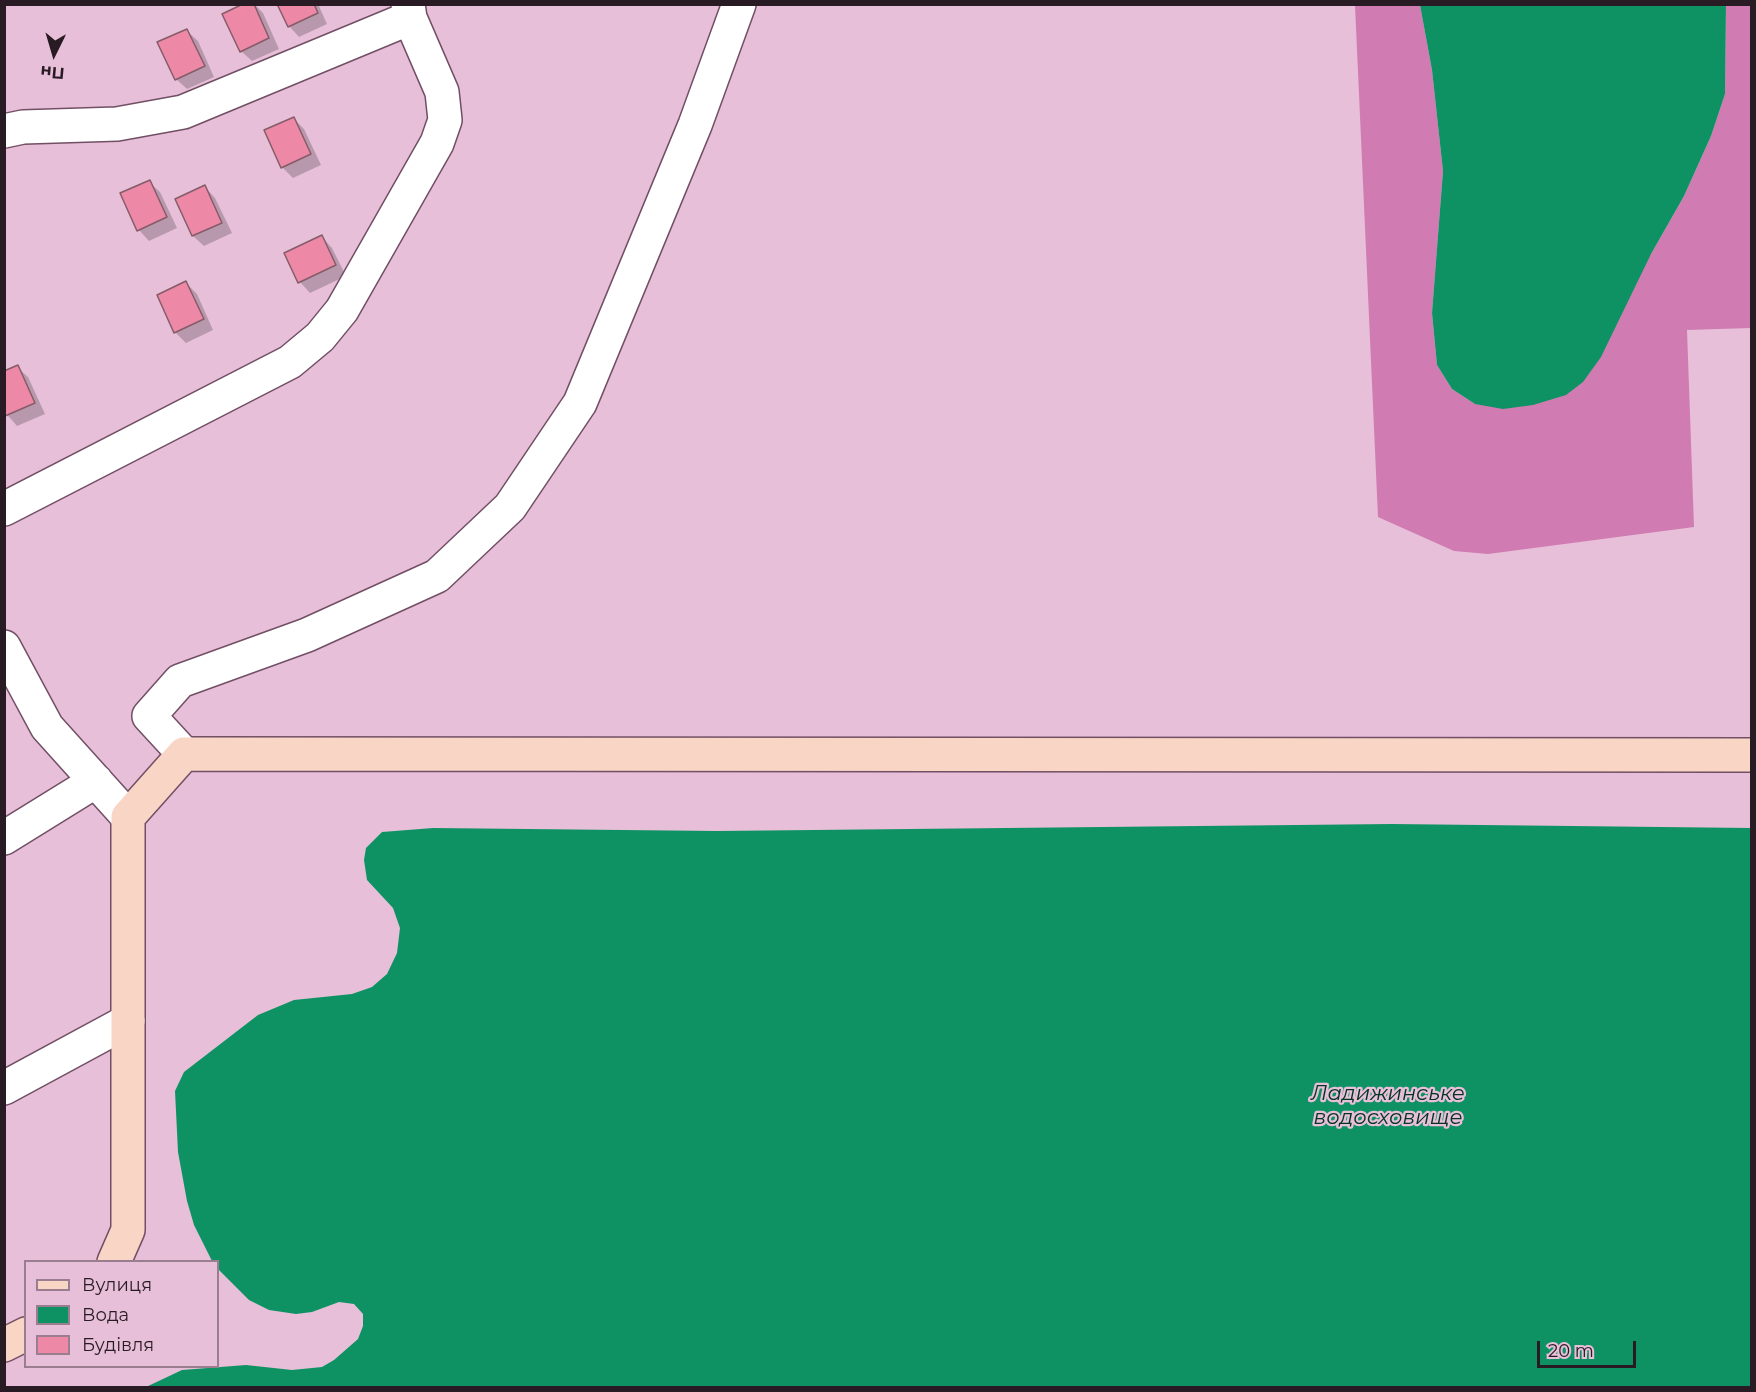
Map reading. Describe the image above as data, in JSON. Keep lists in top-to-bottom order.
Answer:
{
  "water": ["Ладижинське водосховище"],
  "legend": ["Вулиця", "Вода", "Будівля"],
  "scale_bar": "20 m",
  "north": "bottom"
}
